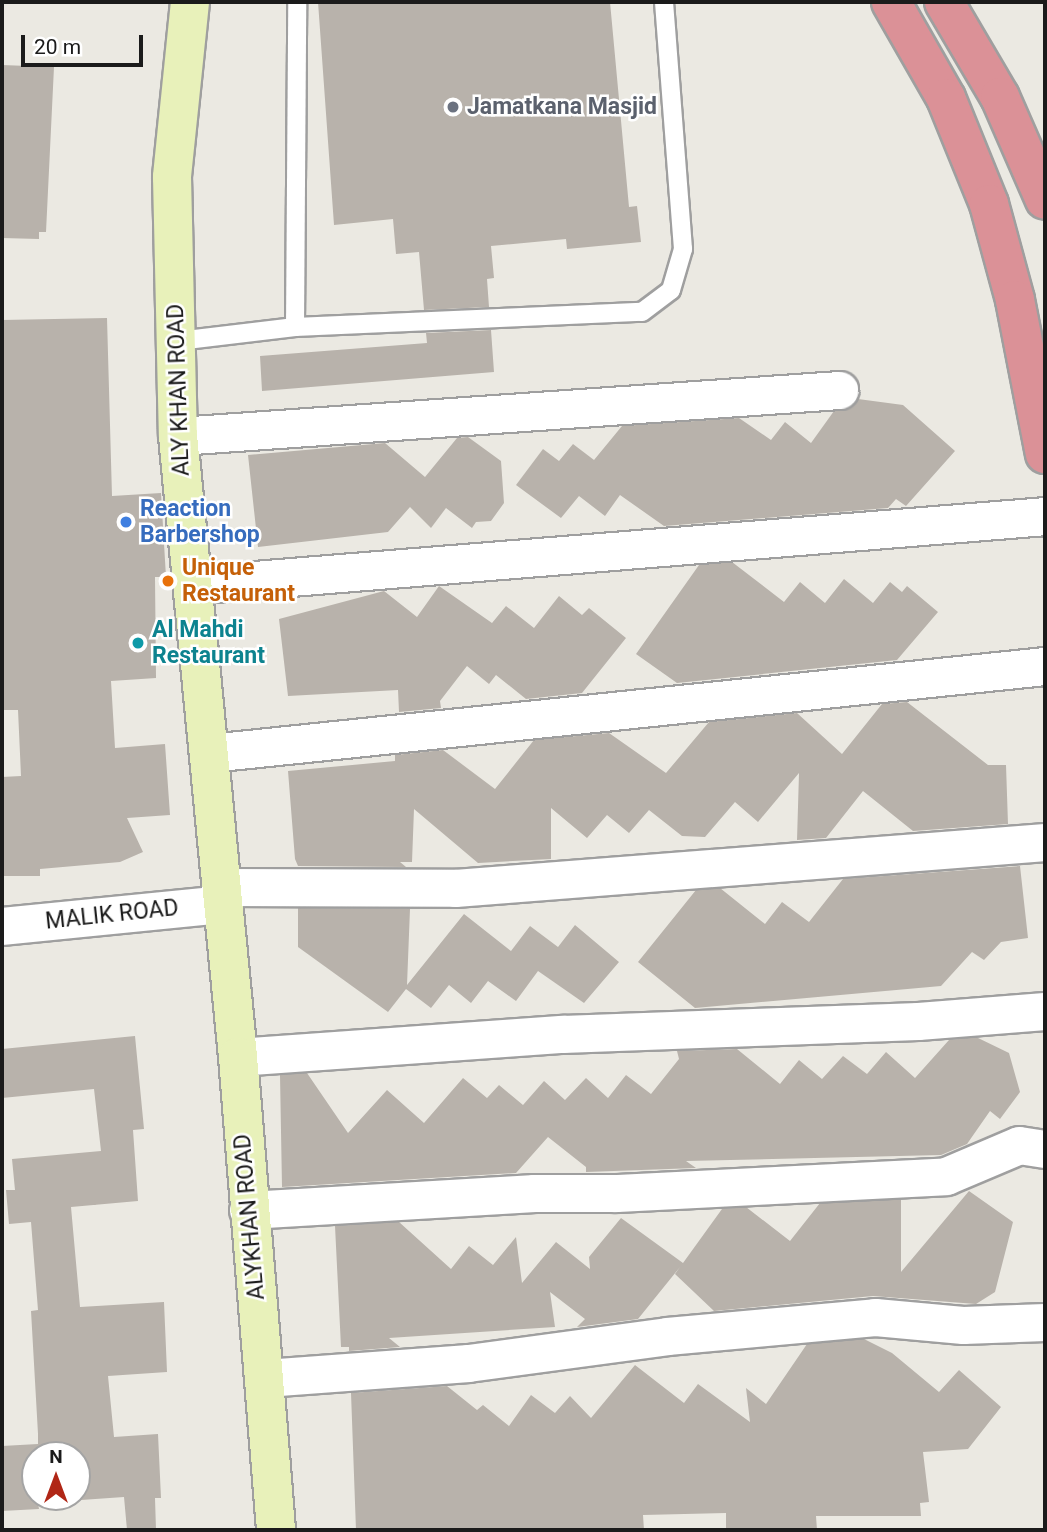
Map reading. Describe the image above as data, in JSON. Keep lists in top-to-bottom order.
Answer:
{
  "streets": {
    "street": ["ALY KHAN ROAD", "MALIK ROAD", "ALYKHAN ROAD"]
  },
  "crossings": [
    ["ALY KHAN ROAD", "MALIK ROAD"],
    ["ALY KHAN ROAD", "ALYKHAN ROAD"],
    ["MALIK ROAD", "ALYKHAN ROAD"]
  ],
  "places": [
    "Jamatkana Masjid",
    "Reaction Barbershop",
    "Unique Restaurant",
    "Al Mahdi Restaurant"
  ],
  "scale_bar": "20 m",
  "north": "top"
}
